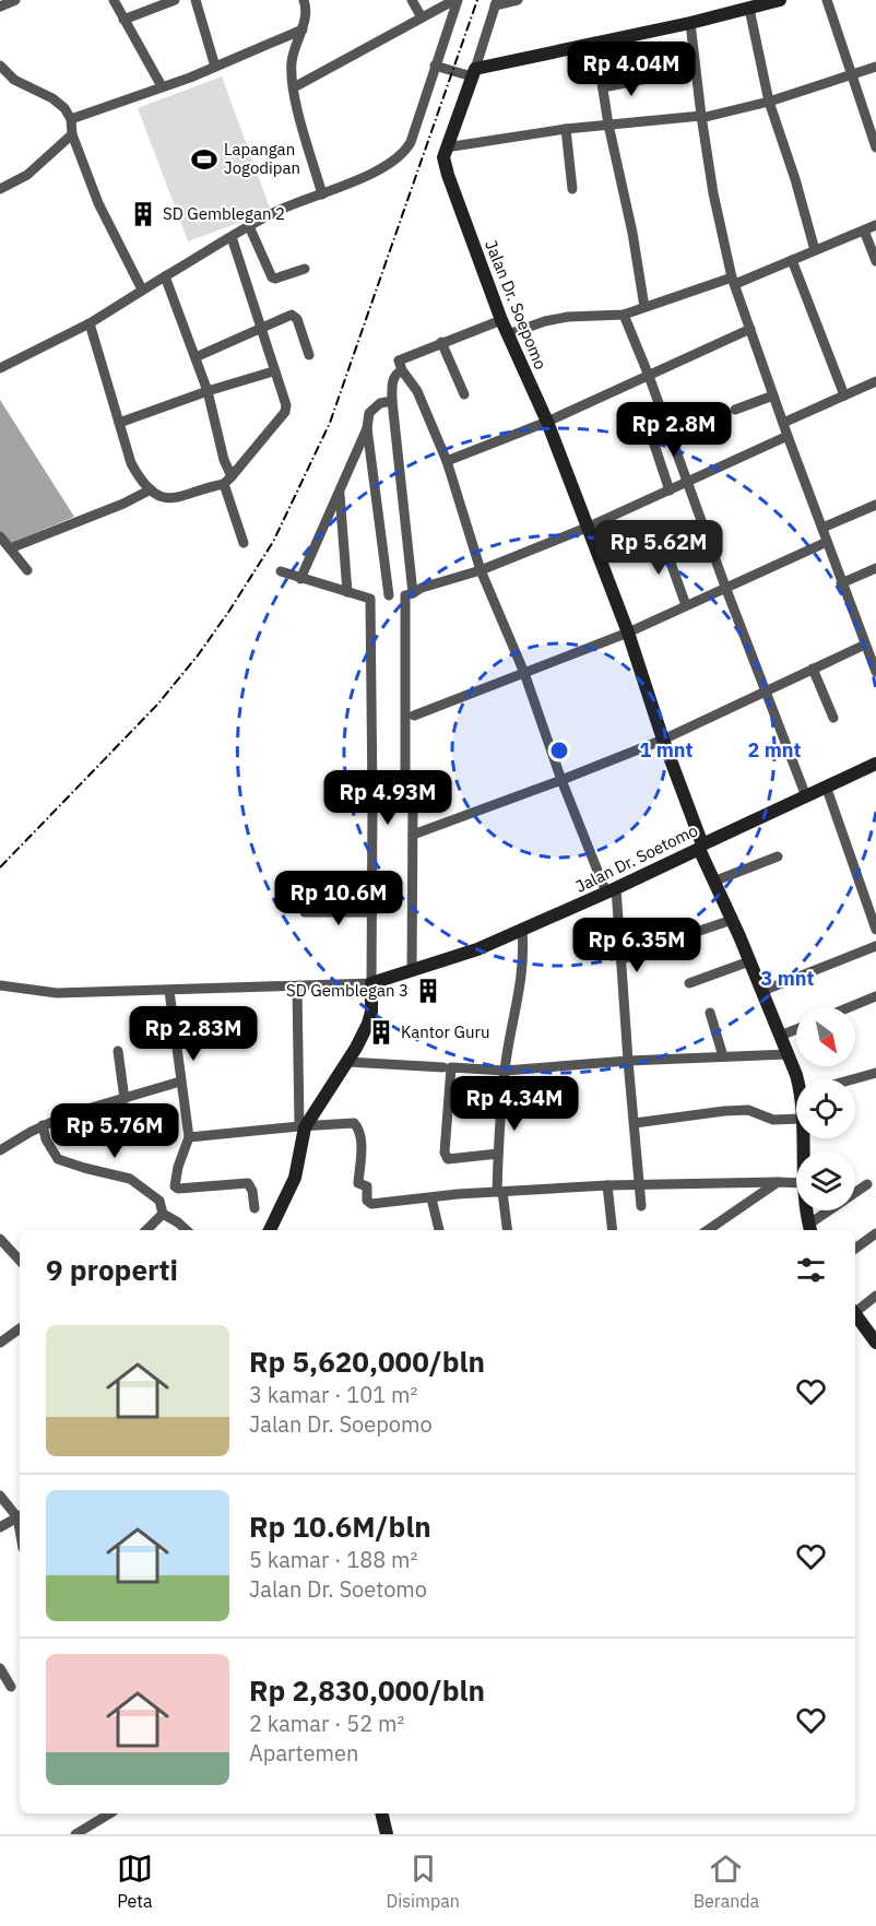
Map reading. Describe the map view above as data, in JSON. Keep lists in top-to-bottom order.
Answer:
{
  "streets": {
    "street": ["Jalan Dr. Soepomo", "Jalan Dr. Soetomo"]
  },
  "crossings": [
    ["Jalan Dr. Soepomo", "Jalan Dr. Soetomo"]
  ],
  "places": {
    "sports": ["Lapangan Jogodipan"],
    "building": ["SD Gemblegan 2", "SD Gemblegan 3", "Kantor Guru"]
  },
  "north": "bottom right",
  "page": {
    "price": [
      "Rp 4.04M",
      "Rp 2.8M",
      "Rp 5.62M",
      "Rp 4.93M",
      "Rp 10.6M",
      "Rp 6.35M",
      "Rp 2.83M",
      "Rp 4.34M",
      "Rp 5.76M"
    ],
    "heading": "9 properti",
    "list": [
      {
        "name": "Rp 5,620,000/bln",
        "note": "3 kamar · 101 m² · Jalan Dr. Soepomo"
      },
      {
        "name": "Rp 10.6M/bln",
        "note": "5 kamar · 188 m² · Jalan Dr. Soetomo"
      },
      {
        "name": "Rp 2,830,000/bln",
        "note": "2 kamar · 52 m² · Apartemen"
      }
    ],
    "tabs": ["Peta", "Disimpan", "Beranda"]
  },
  "rings": ["1 mnt", "2 mnt", "3 mnt"]
}
